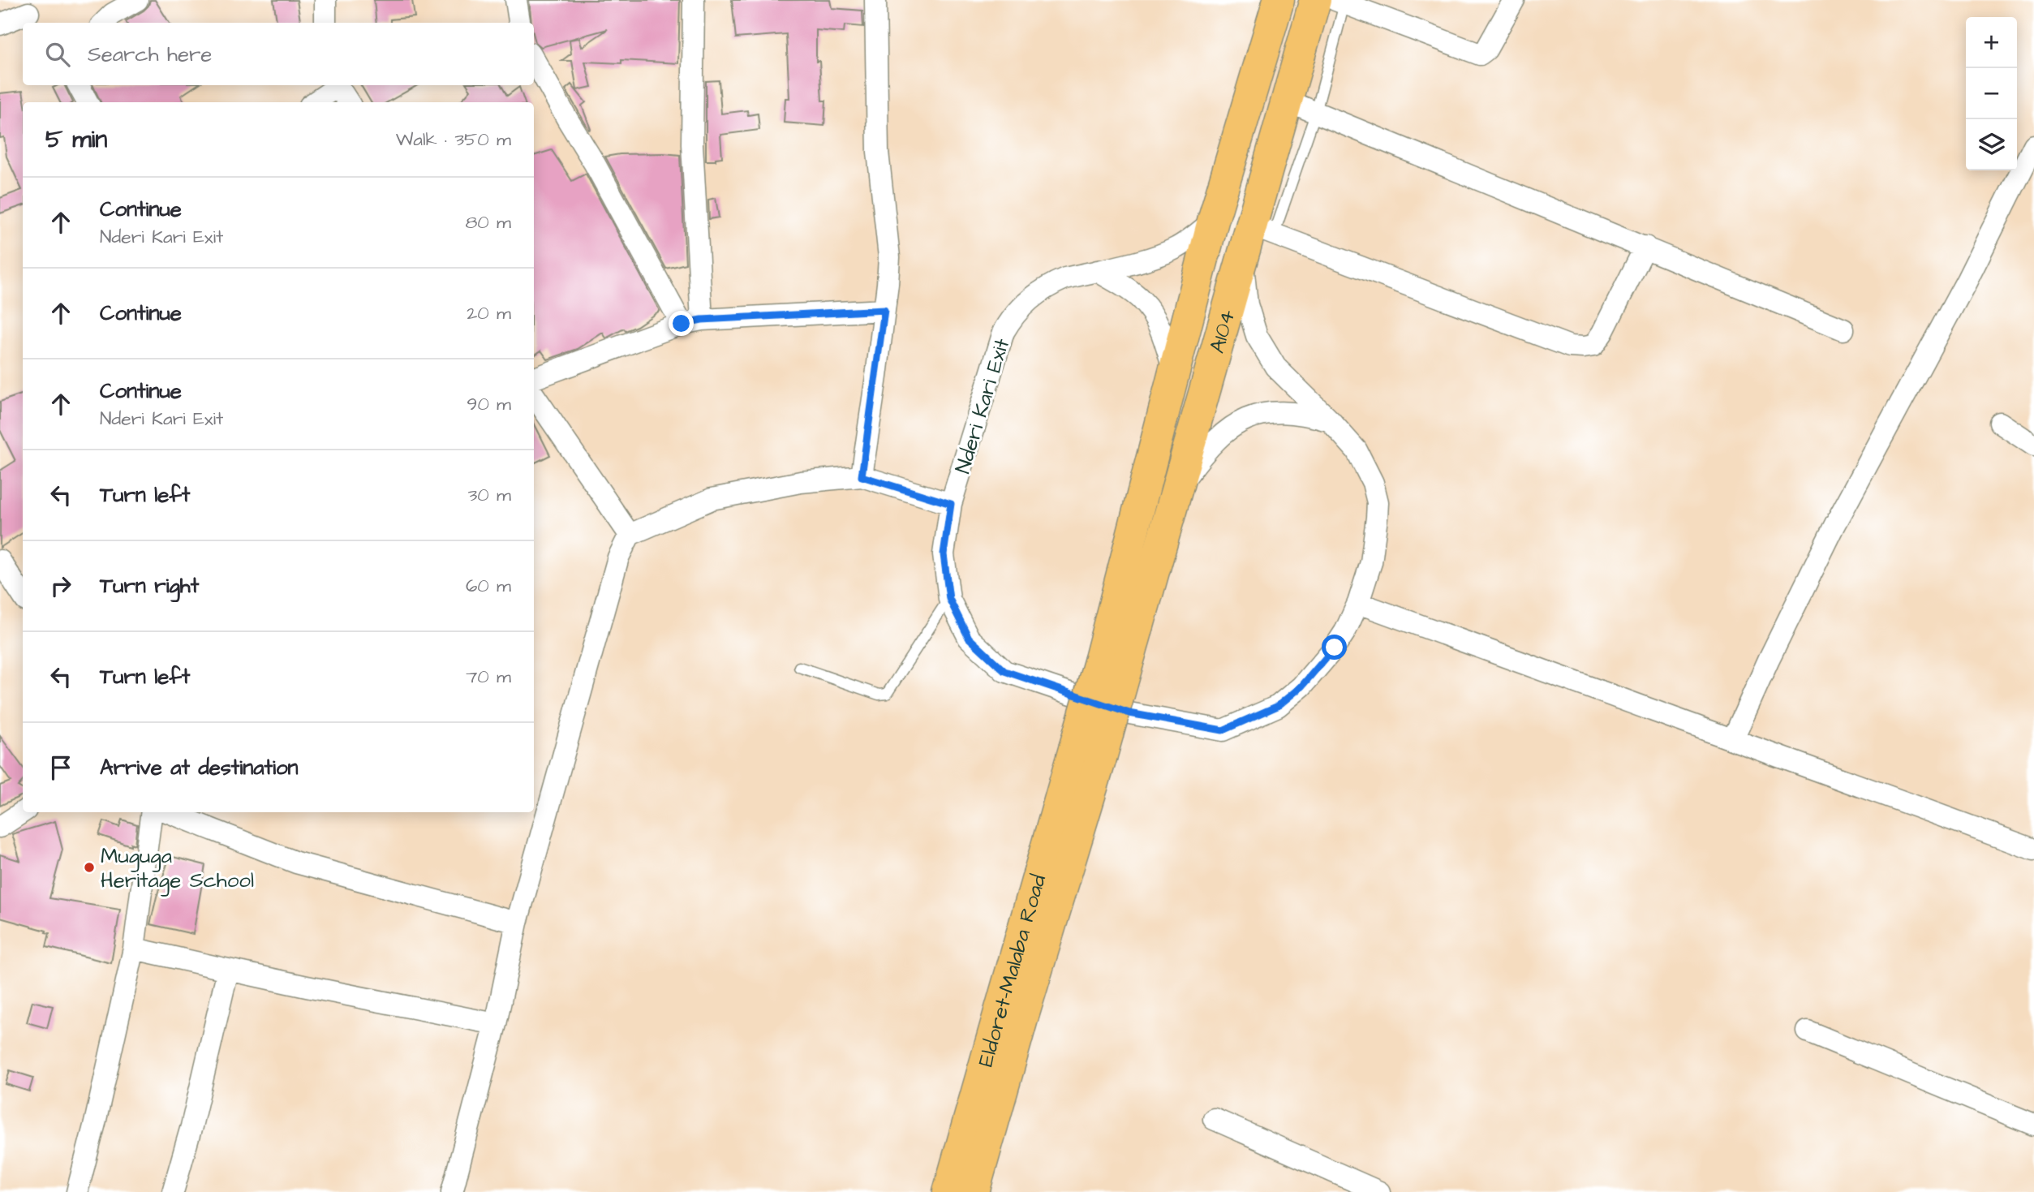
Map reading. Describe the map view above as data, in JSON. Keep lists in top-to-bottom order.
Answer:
{
  "streets": {
    "highway": ["A104", "Eldoret-Malaba Road"],
    "street": ["Nderi Kari Exit"]
  },
  "places": ["Muguga Heritage School"],
  "page": {
    "map_buttons": ["+", "−"],
    "search": "Search here",
    "heading": ["5 min", "Walk · 350 m"],
    "list": [
      ["Continue", "Nderi Kari Exit", "80 m"],
      ["Continue", "20 m"],
      ["Continue", "Nderi Kari Exit", "90 m"],
      ["Turn left", "30 m"],
      ["Turn right", "60 m"],
      ["Turn left", "70 m"],
      "Arrive at destination"
    ]
  }
}
